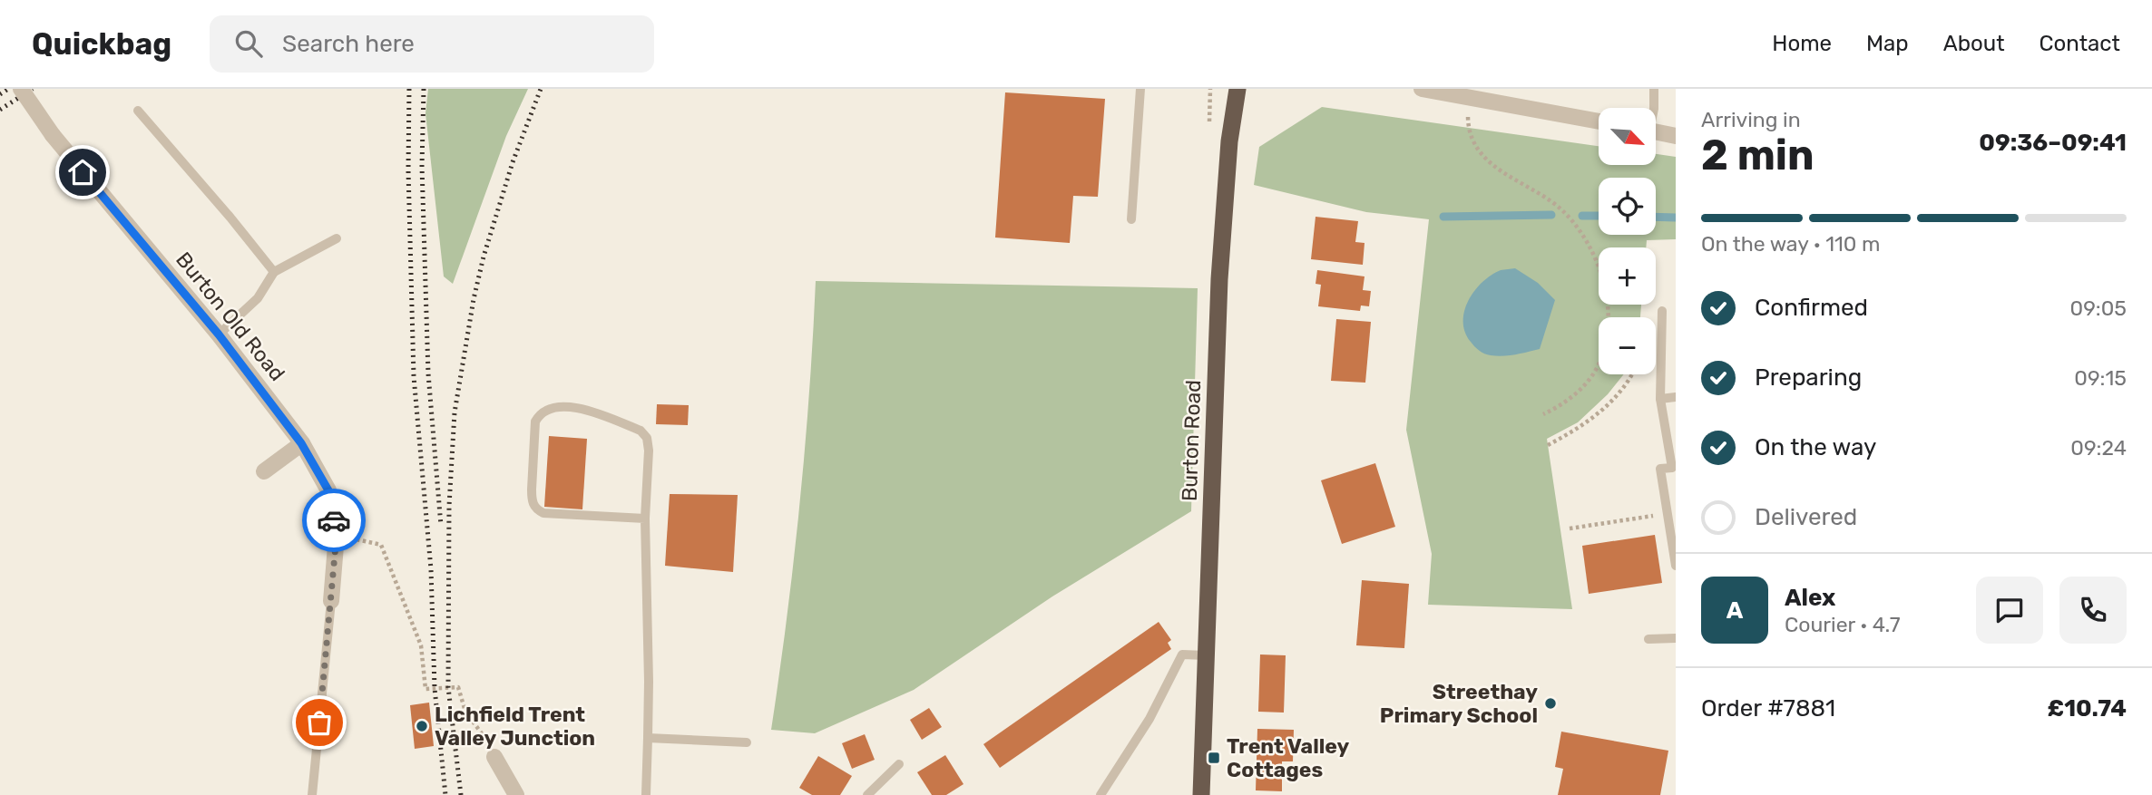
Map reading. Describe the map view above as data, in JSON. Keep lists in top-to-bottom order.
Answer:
{
  "streets": {
    "highway": ["Burton Road"],
    "street": ["Burton Old Road"]
  },
  "places": {
    "other": ["Streethay Primary School", "Lichfield Trent Valley Junction"],
    "transit": ["Trent Valley Cottages"]
  },
  "north": "bottom right",
  "page": {
    "header": "Quickbag",
    "search": "Search here",
    "nav": [
      "Home",
      "Map",
      "About",
      "Contact"
    ],
    "heading": ["2 min", "Arriving in", "09:36–09:41"],
    "panel": [
      "Alex",
      "Courier · 4.7",
      "Order #7881",
      "£10.74"
    ],
    "map_buttons": ["+", "−"],
    "bar": "On the way · 110 m",
    "list": [
      ["Confirmed", "09:05"],
      ["Preparing", "09:15"],
      ["On the way", "09:24"],
      "Delivered"
    ],
    "round": "A"
  }
}
